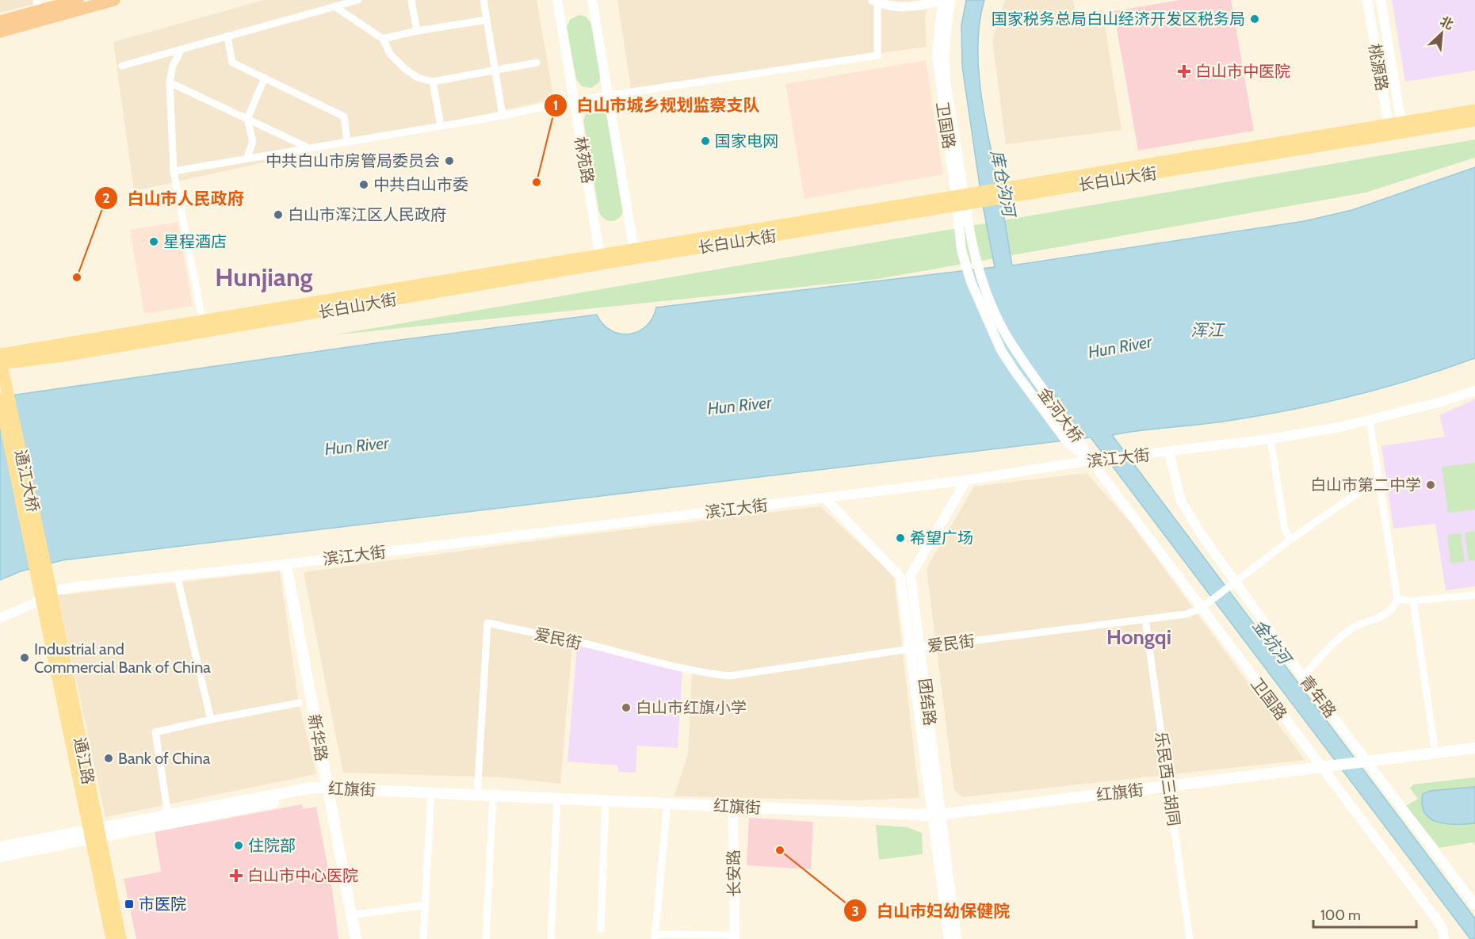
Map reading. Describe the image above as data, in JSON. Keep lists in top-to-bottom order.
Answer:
{
  "streets": {
    "main road": [
      "长白山大街",
      "通江大桥",
      "新华路",
      "通江路",
      "红旗街"
    ],
    "street": [
      "桃源路",
      "卫国路",
      "林苑路",
      "金河大桥",
      "滨江大街",
      "爱民街",
      "青年路",
      "团结路",
      "乐民西三胡同",
      "长安路"
    ]
  },
  "crossings": [
    ["桃源路", "长白山大街"],
    ["卫国路", "长白山大街"],
    ["卫国路", "金河大桥"],
    ["卫国路", "滨江大街"],
    ["卫国路", "爱民街"],
    ["卫国路", "红旗街"],
    ["林苑路", "长白山大街"],
    ["长白山大街", "通江大桥"],
    ["金河大桥", "滨江大街"],
    ["滨江大街", "通江大桥"],
    ["滨江大街", "青年路"],
    ["滨江大街", "新华路"],
    ["滨江大街", "通江路"],
    ["通江大桥", "通江路"],
    ["爱民街", "青年路"],
    ["爱民街", "团结路"],
    ["爱民街", "乐民西三胡同"],
    ["爱民街", "红旗街"],
    ["青年路", "红旗街"],
    ["团结路", "红旗街"],
    ["新华路", "红旗街"],
    ["通江路", "红旗街"],
    ["乐民西三胡同", "红旗街"],
    ["红旗街", "长安路"]
  ],
  "districts": ["Hunjiang", "Hongqi"],
  "water": [
    "库仓沟河",
    "浑江",
    "Hun River",
    "金坑河"
  ],
  "places": {
    "other": [
      "国家税务总局白山经济开发区税务局",
      "国家电网",
      "中共白山市房管局委员会",
      "白山市城乡规划监察支队",
      "中共白山市委",
      "白山市浑江区人民政府",
      "星程酒店",
      "白山市人民政府",
      "白山市第二中学",
      "希望广场",
      "Industrial and Commercial Bank of China",
      "白山市红旗小学",
      "Bank of China",
      "住院部",
      "白山市妇幼保健院"
    ],
    "health": ["白山市中医院", "白山市中心医院"],
    "transit": ["市医院"]
  },
  "scale_bar": "100 m",
  "north": "top right"
}
